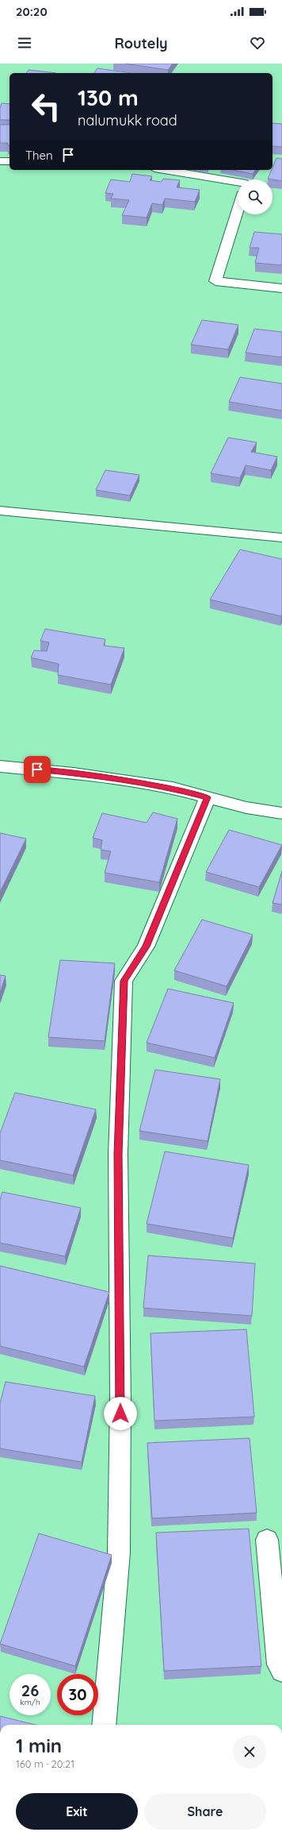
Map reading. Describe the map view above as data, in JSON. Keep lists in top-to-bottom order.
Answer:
{
  "page": {
    "status": "20:20",
    "header": "Routely",
    "turn": ["130 m", "nalumukk road"],
    "then": "Then",
    "speed": "26 km/h",
    "limit": "30",
    "heading": ["1 min", "160 m · 20:21"],
    "buttons": ["Exit", "Share"]
  }
}
